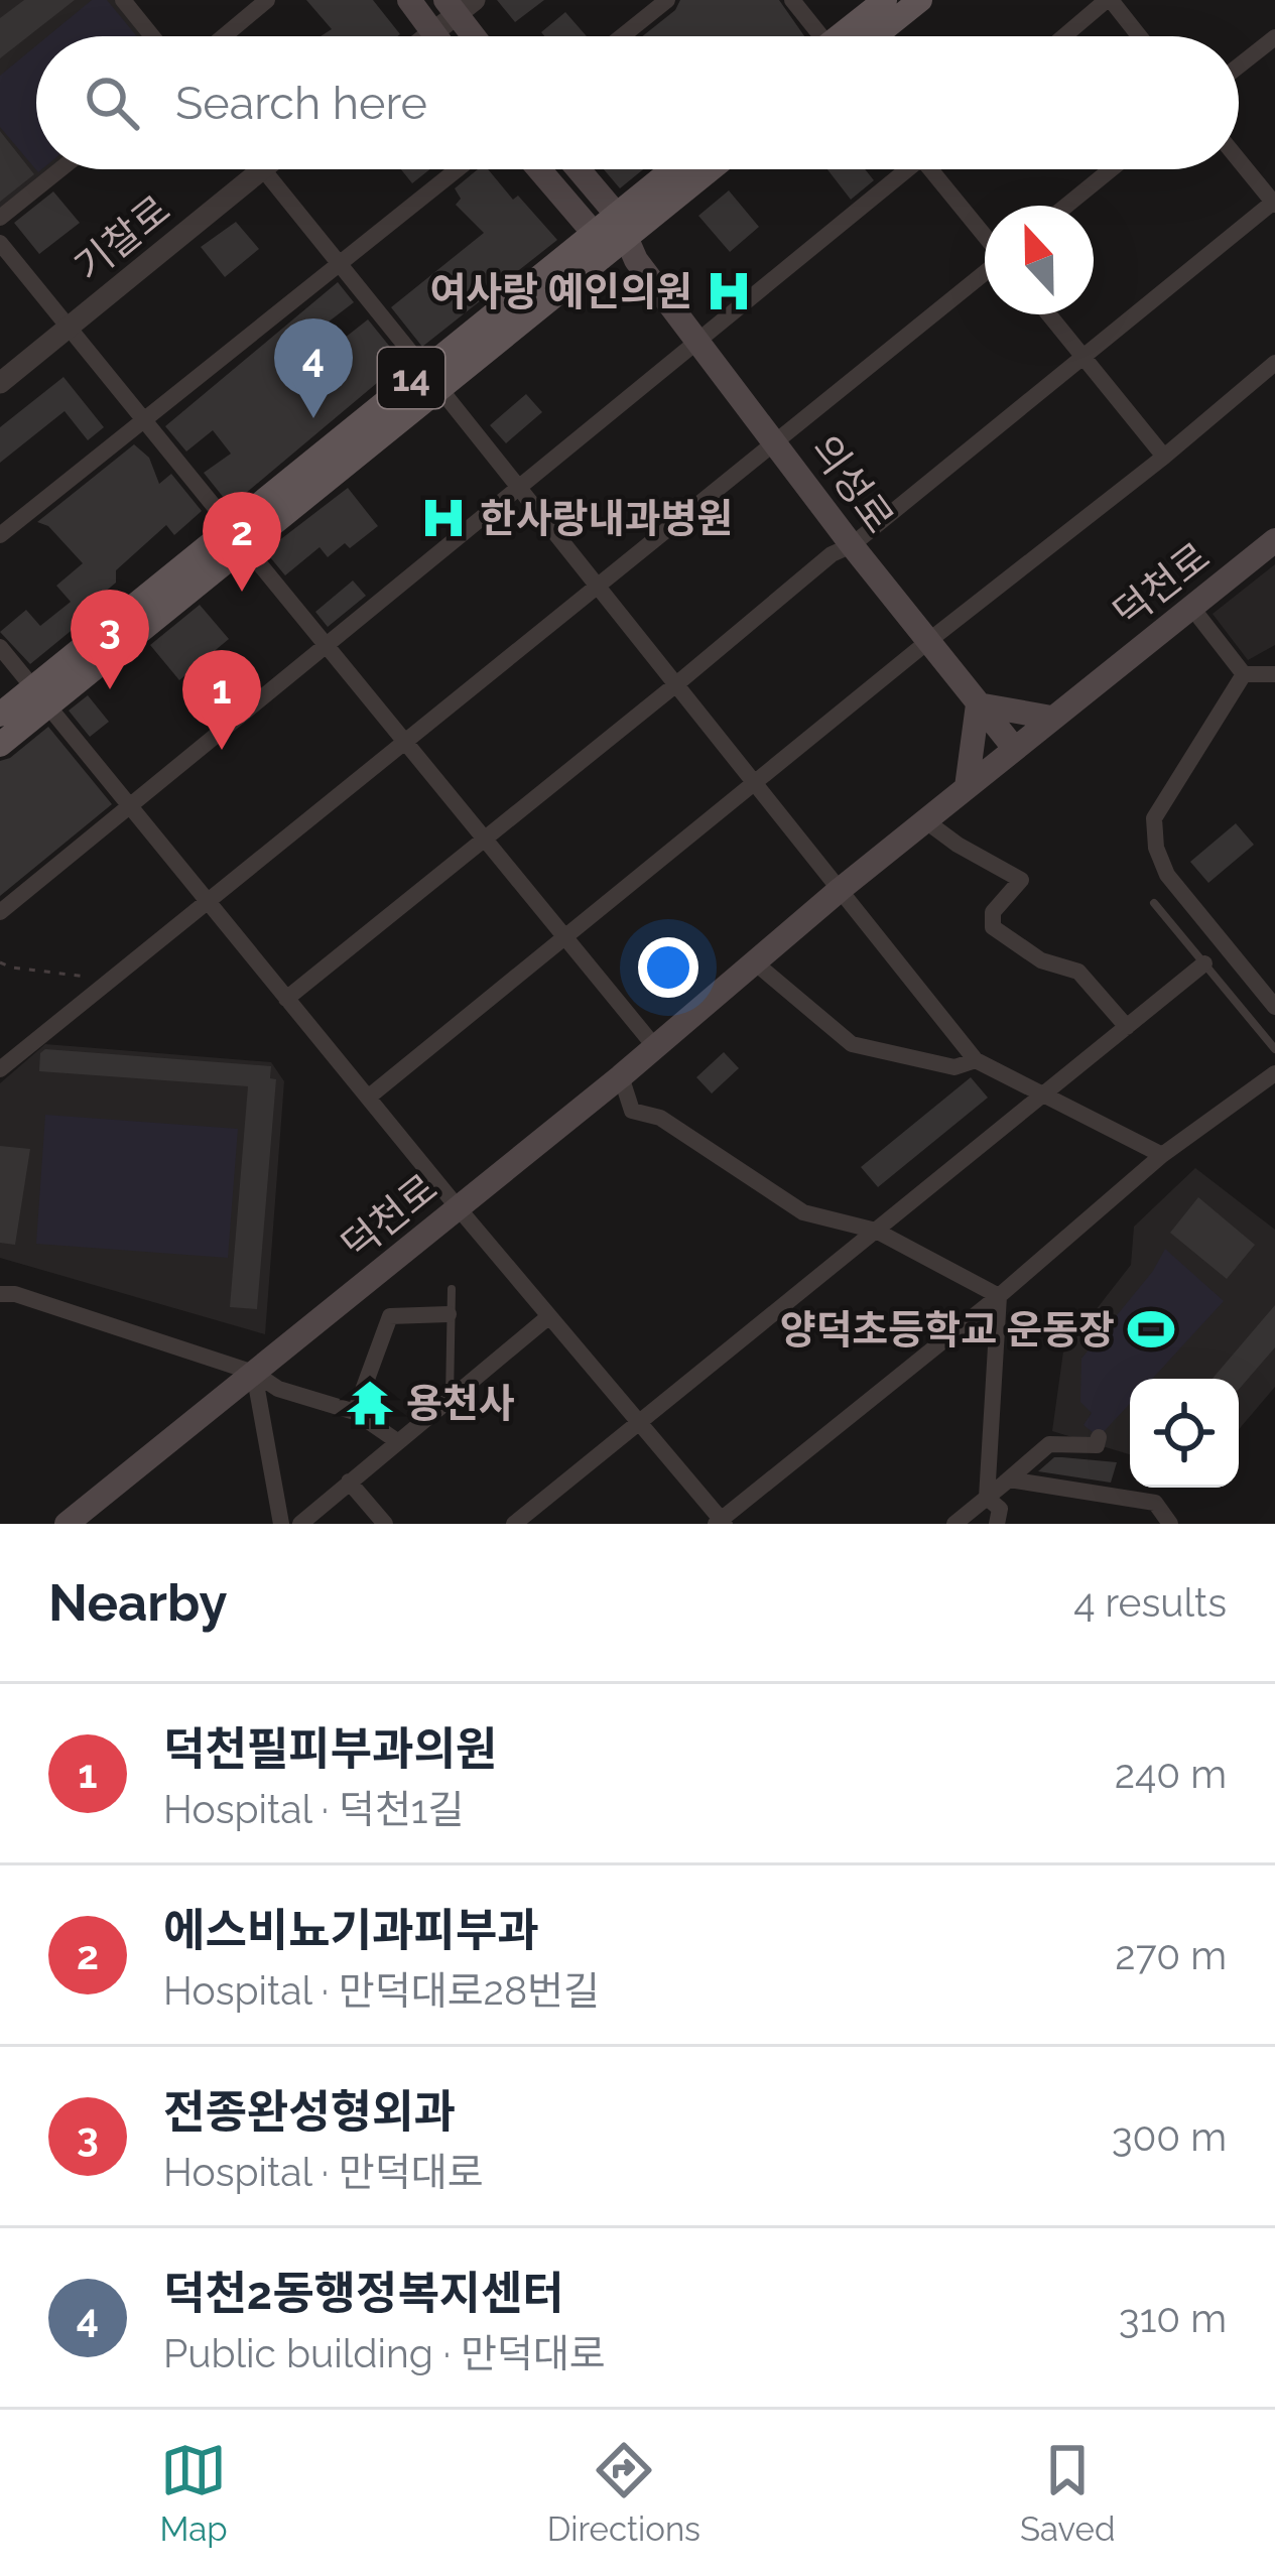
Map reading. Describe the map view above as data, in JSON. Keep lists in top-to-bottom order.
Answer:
{
  "streets": {
    "main road": ["14", "의성로", "덕천로"],
    "street": ["기찰로"]
  },
  "crossings": [
    ["14", "의성로"],
    ["의성로", "덕천로"]
  ],
  "places": {
    "hospital": ["여사랑 예인의원", "한사랑내과병원"],
    "sports": ["양덕초등학교 운동장"],
    "temple": ["용천사"]
  },
  "north": "top",
  "page": {
    "search": "Search here",
    "pins": [
      "4",
      "2",
      "3",
      "1"
    ],
    "heading": ["Nearby", "4 results"],
    "list": [
      {
        "mark": "1",
        "name": "덕천필피부과의원",
        "note": "Hospital · 덕천1길",
        "value": "240 m"
      },
      {
        "mark": "2",
        "name": "에스비뇨기과피부과",
        "note": "Hospital · 만덕대로28번길",
        "value": "270 m"
      },
      {
        "mark": "3",
        "name": "전종완성형외과",
        "note": "Hospital · 만덕대로",
        "value": "300 m"
      },
      {
        "mark": "4",
        "name": "덕천2동행정복지센터",
        "note": "Public building · 만덕대로",
        "value": "310 m"
      }
    ],
    "nav": ["Map", "Directions", "Saved"]
  }
}
